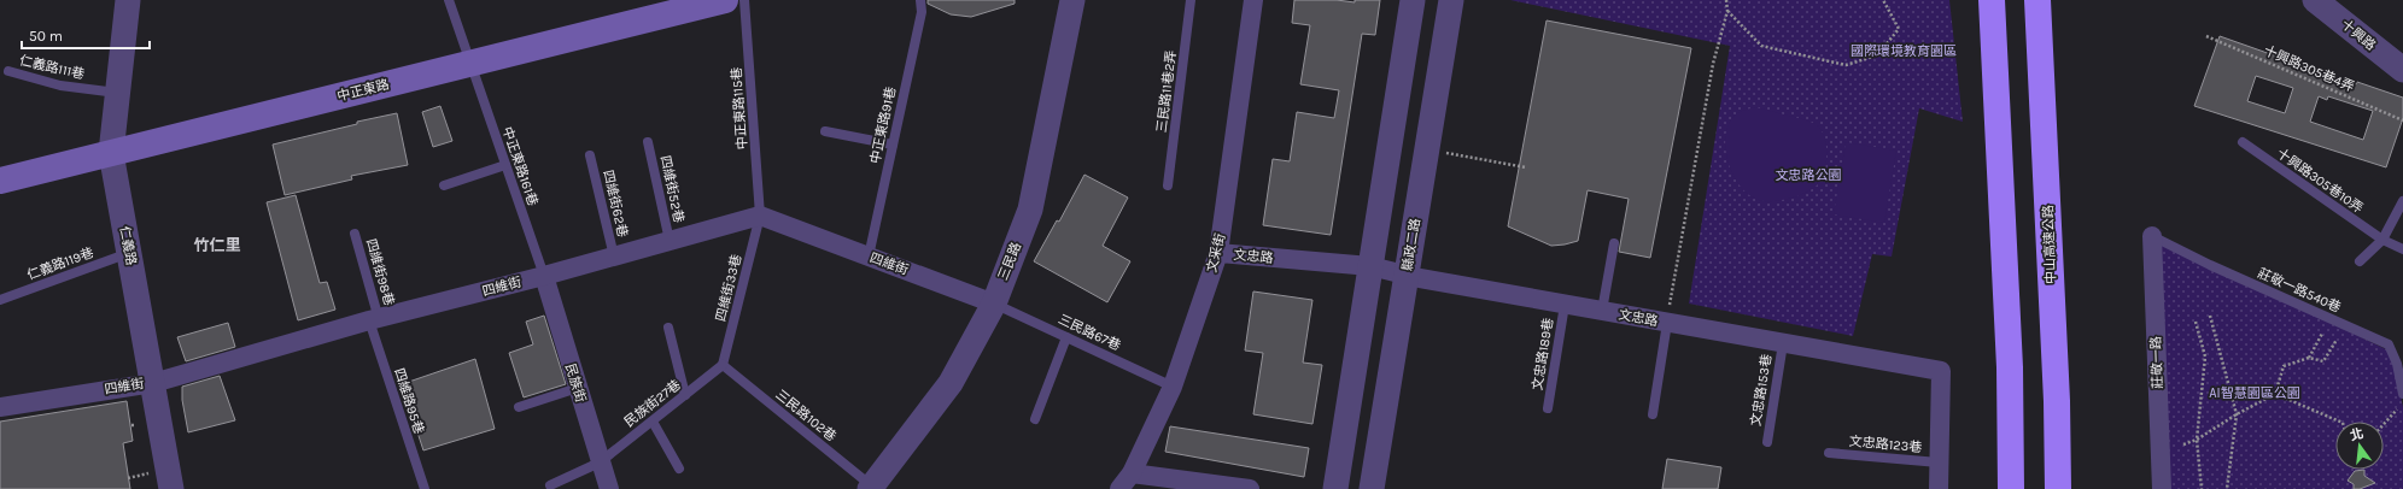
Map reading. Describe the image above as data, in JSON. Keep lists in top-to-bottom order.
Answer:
{
  "streets": {
    "highway": ["中山高速公路"],
    "main road": ["中正東路"],
    "street": [
      "十興路",
      "縣政二路",
      "仁義路",
      "文采街",
      "文忠路",
      "三民路",
      "四維街",
      "莊敬一路",
      "民族街"
    ],
    "lane": [
      "仁義路111巷",
      "三民路11巷2弄",
      "中正東路115巷",
      "中正東路91巷",
      "中正東路161巷",
      "十興路305巷10弄",
      "四維街52巷",
      "四維街62巷",
      "仁義路119巷",
      "四維街98巷",
      "四維街33巷",
      "莊敬一路540巷",
      "三民路67巷",
      "文忠路189巷",
      "文忠路153巷",
      "四維路95巷",
      "民族街27巷",
      "三民路102巷",
      "文忠路123巷"
    ],
    "path": ["十興路305巷4弄"]
  },
  "crossings": [
    ["仁義路111巷", "仁義路"],
    ["中正東路", "中正東路161巷"],
    ["中正東路", "仁義路"],
    ["中正東路115巷", "四維街"],
    ["中正東路115巷", "四維街33巷"],
    ["中正東路91巷", "四維街"],
    ["中正東路161巷", "四維街"],
    ["中正東路161巷", "民族街"],
    ["四維街52巷", "四維街"],
    ["四維街62巷", "四維街"],
    ["縣政二路", "文忠路"],
    ["仁義路", "仁義路119巷"],
    ["仁義路", "四維街"],
    ["文采街", "文忠路"],
    ["文采街", "三民路67巷"],
    ["文忠路", "文忠路189巷"],
    ["文忠路", "文忠路153巷"],
    ["文忠路", "文忠路123巷"],
    ["三民路", "四維街"],
    ["三民路", "三民路67巷"],
    ["三民路", "三民路102巷"],
    ["四維街", "四維街98巷"],
    ["四維街", "四維街33巷"],
    ["四維街", "三民路67巷"],
    ["四維街", "民族街"],
    ["四維街", "四維路95巷"],
    ["四維街98巷", "四維路95巷"],
    ["四維街33巷", "民族街27巷"],
    ["四維街33巷", "三民路102巷"],
    ["莊敬一路540巷", "莊敬一路"],
    ["民族街", "民族街27巷"],
    ["民族街27巷", "三民路102巷"]
  ],
  "districts": ["竹仁里"],
  "parks": ["國際環境教育園區", "文忠路公園", "AI智慧園區公園"],
  "scale_bar": "50 m",
  "north": "top"
}
